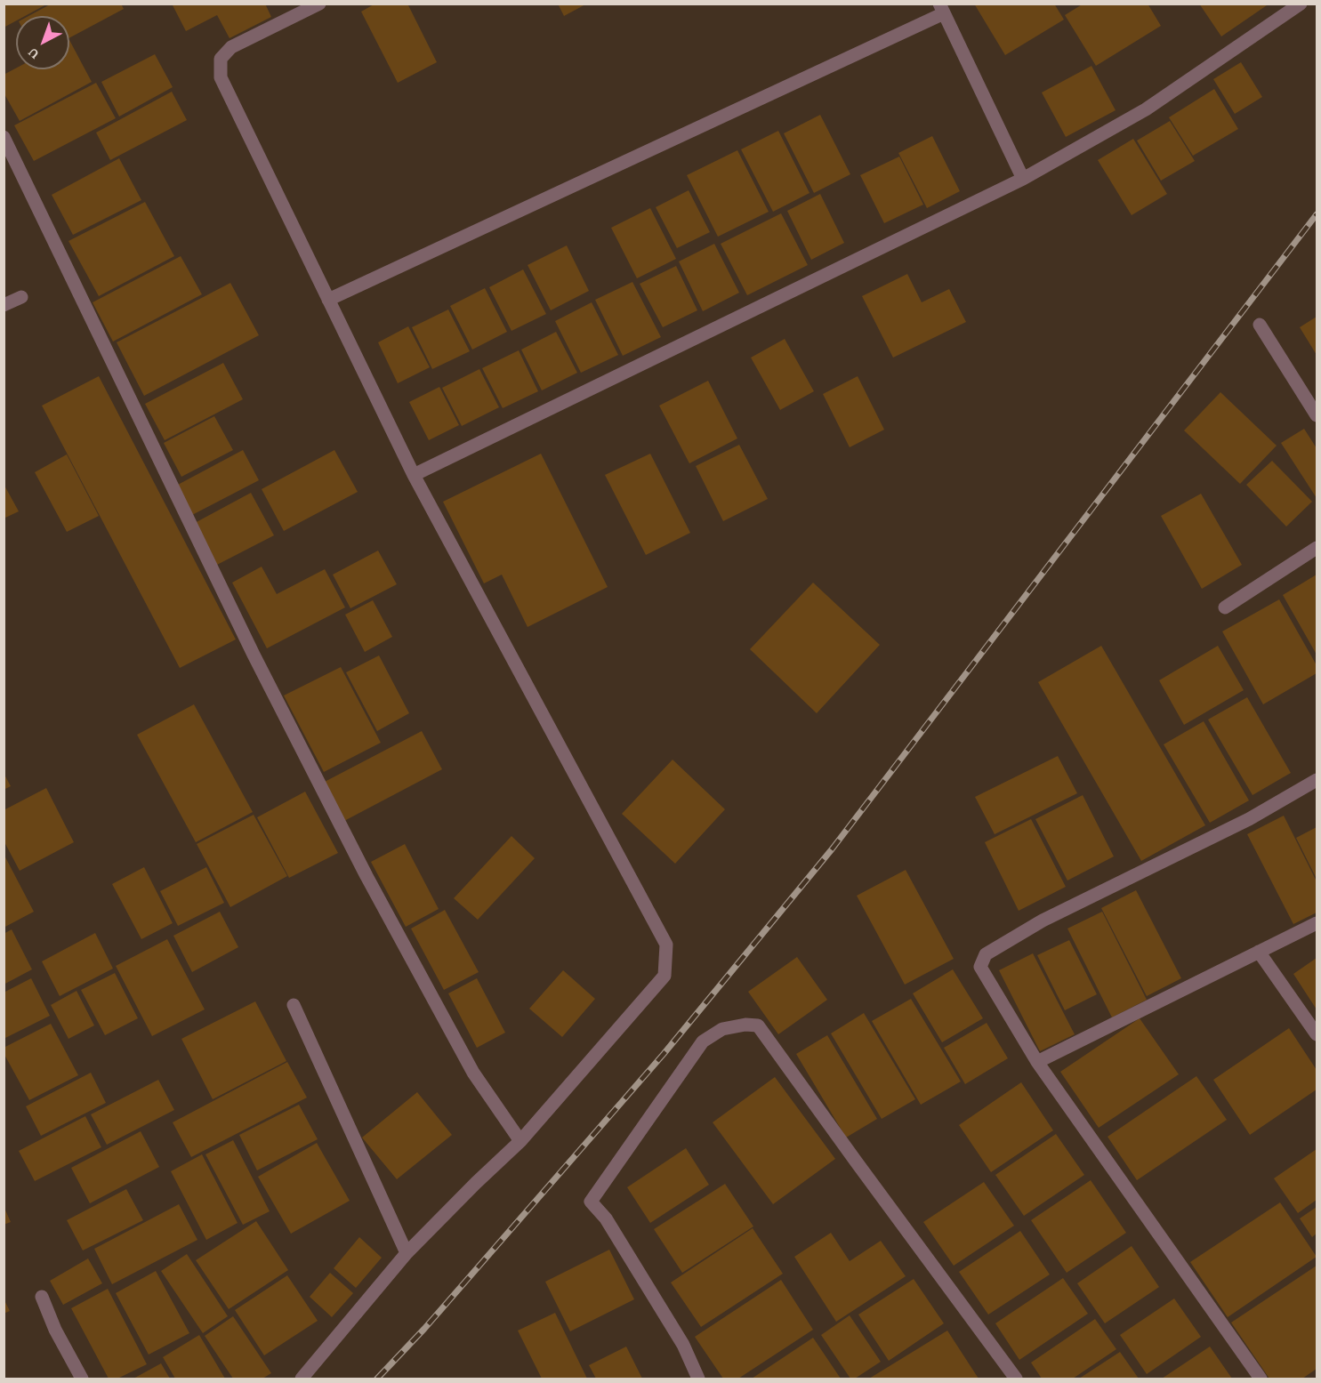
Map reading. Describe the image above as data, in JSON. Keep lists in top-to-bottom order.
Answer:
{
  "north": "bottom left"
}
